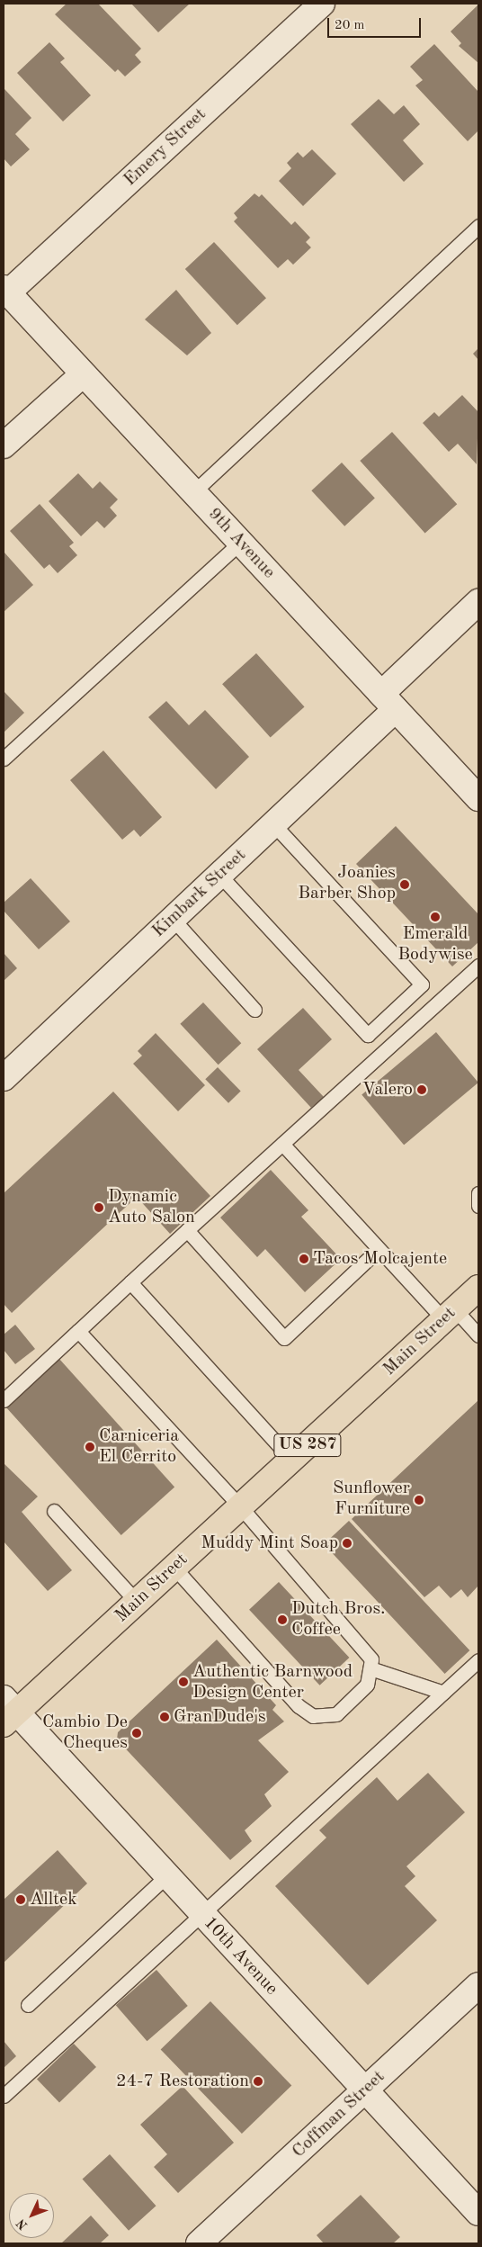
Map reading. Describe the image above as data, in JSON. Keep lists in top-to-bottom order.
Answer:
{
  "streets": {
    "highway": ["Main Street", "US 287"],
    "street": [
      "Emery Street",
      "9th Avenue",
      "Kimbark Street",
      "10th Avenue",
      "Coffman Street"
    ]
  },
  "crossings": [
    ["Emery Street", "9th Avenue"],
    ["9th Avenue", "Kimbark Street"],
    ["Main Street", "10th Avenue"],
    ["10th Avenue", "Coffman Street"]
  ],
  "places": [
    "Joanies Barber Shop",
    "Emerald Bodywise",
    "Valero",
    "Dynamic Auto Salon",
    "Tacos Molcajente",
    "Carniceria El Cerrito",
    "Sunflower Furniture",
    "Muddy Mint Soap",
    "Dutch Bros. Coffee",
    "Authentic Barnwood Design Center",
    "GranDude's",
    "Cambio De Cheques",
    "Alltek",
    "24-7 Restoration"
  ],
  "scale_bar": "20 m",
  "north": "bottom left"
}
